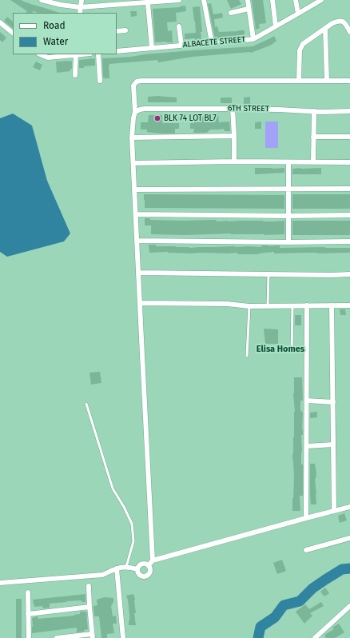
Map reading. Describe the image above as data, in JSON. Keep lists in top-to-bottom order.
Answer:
{
  "streets": {
    "street": ["ALBACETE STREET", "6TH STREET"]
  },
  "districts": ["Elisa Homes"],
  "places": ["BLK 74 LOT BL7"],
  "legend": ["Road", "Water"]
}
